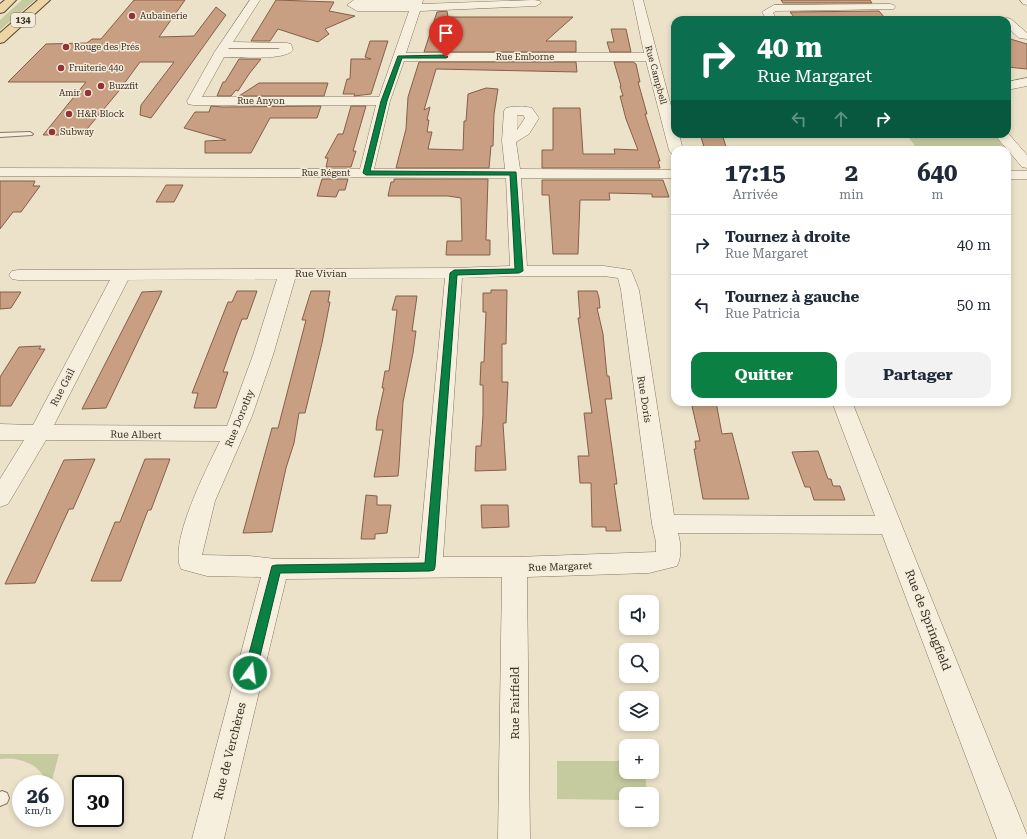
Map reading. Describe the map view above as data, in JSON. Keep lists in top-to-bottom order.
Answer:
{
  "streets": {
    "main road": ["134"],
    "street": [
      "Rue Emborne",
      "Rue Campbell",
      "Rue Anyon",
      "Rue Régent",
      "Rue Vivian",
      "Rue Gail",
      "Rue Doris",
      "Rue Dorothy",
      "Rue Albert",
      "Rue Margaret",
      "Rue de Springfield",
      "Rue Fairfield",
      "Rue de Verchères"
    ]
  },
  "crossings": [
    ["Rue Emborne", "Rue Campbell"],
    ["Rue Vivian", "Rue Gail"],
    ["Rue Vivian", "Rue Doris"],
    ["Rue Vivian", "Rue Dorothy"],
    ["Rue Gail", "Rue Albert"],
    ["Rue Doris", "Rue Margaret"],
    ["Rue Dorothy", "Rue Albert"],
    ["Rue Dorothy", "Rue Margaret"],
    ["Rue Margaret", "Rue Fairfield"],
    ["Rue Margaret", "Rue de Verchères"]
  ],
  "places": [
    "Aubainerie",
    "Rouge des Prés",
    "Fruiterie 440",
    "Buzzfit",
    "Amir",
    "H&R Block",
    "Subway"
  ],
  "page": {
    "turn": ["40 m", "Rue Margaret"],
    "eta": [
      "17:15",
      "Arrivée",
      "2",
      "min",
      "640",
      "m"
    ],
    "list": [
      {
        "name": "Tournez à droite",
        "note": "Rue Margaret",
        "value": "40 m"
      },
      {
        "name": "Tournez à gauche",
        "note": "Rue Patricia",
        "value": "50 m"
      }
    ],
    "buttons": ["Quitter", "Partager"],
    "map_buttons": ["+", "−"],
    "speed": "26 km/h",
    "limit": "30"
  }
}
